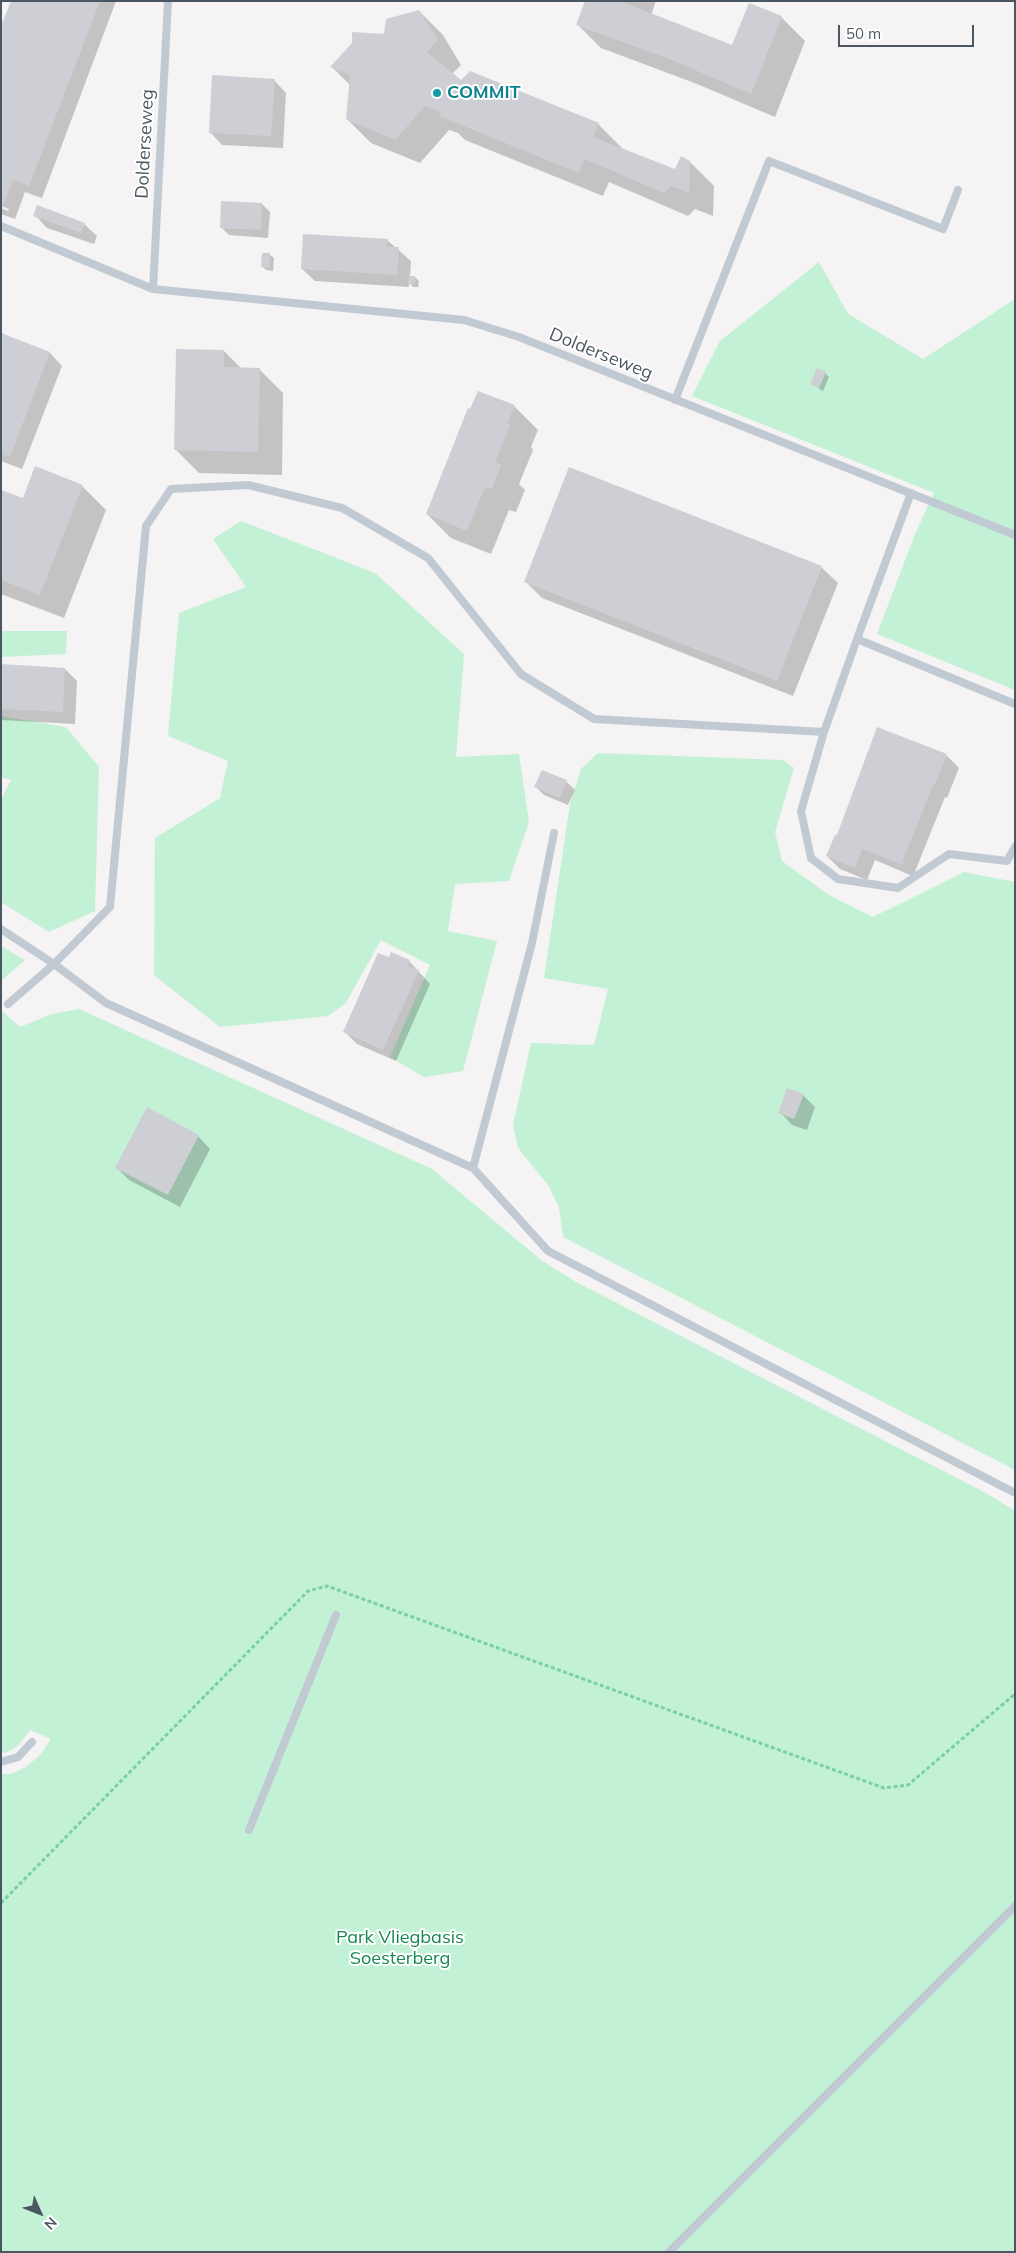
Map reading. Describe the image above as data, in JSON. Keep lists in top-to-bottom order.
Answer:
{
  "streets": {
    "lane": ["Dolderseweg"]
  },
  "parks": ["Park Vliegbasis Soesterberg"],
  "places": ["COMMIT"],
  "scale_bar": "50 m",
  "north": "bottom right"
}
